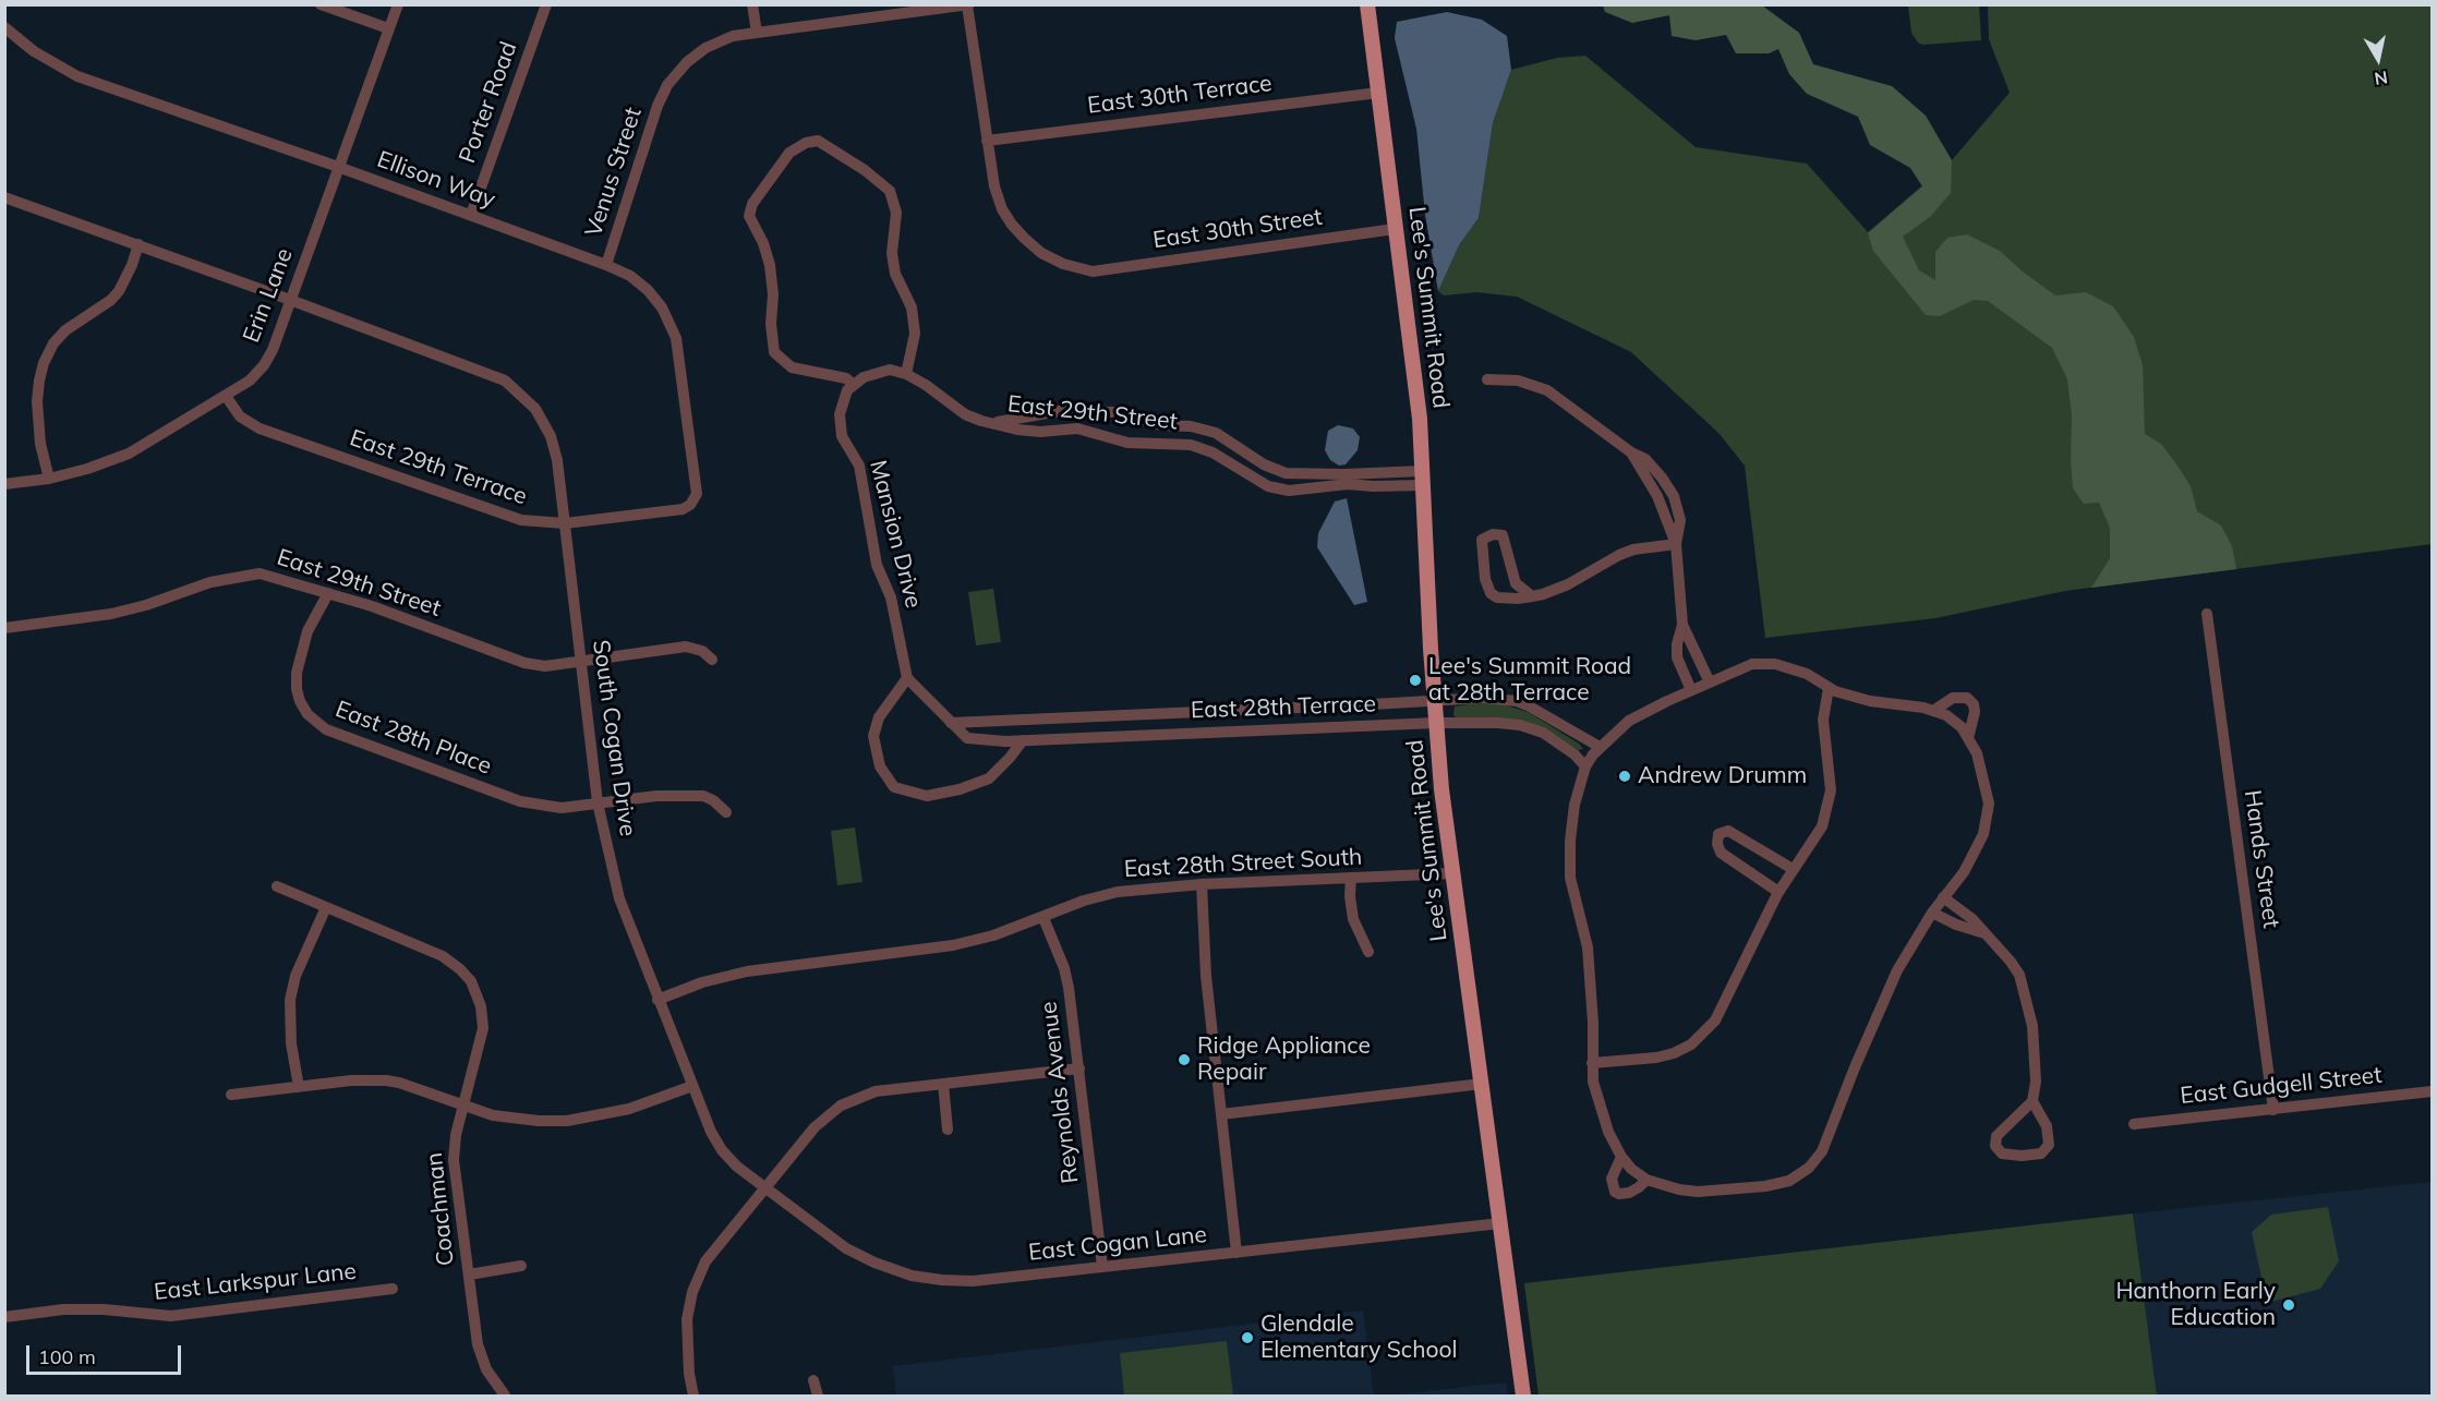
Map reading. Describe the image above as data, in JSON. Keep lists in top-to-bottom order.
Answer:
{
  "streets": {
    "main road": ["Lee's Summit Road"],
    "street": [
      "East 30th Terrace",
      "Porter Road",
      "Venus Street",
      "Ellison Way",
      "East 30th Street",
      "Erin Lane",
      "East 29th Street",
      "East 29th Terrace",
      "Mansion Drive",
      "East 28th Terrace",
      "East 28th Place",
      "South Cogan Drive",
      "Hands Street",
      "East 28th Street South",
      "East Gudgell Street",
      "Reynolds Avenue",
      "Coachman",
      "East Cogan Lane",
      "East Larkspur Lane"
    ]
  },
  "crossings": [
    ["East 30th Terrace", "East 30th Street"],
    ["East 30th Terrace", "Lee's Summit Road"],
    ["Porter Road", "Ellison Way"],
    ["Venus Street", "Ellison Way"],
    ["Ellison Way", "Erin Lane"],
    ["Ellison Way", "East 29th Terrace"],
    ["East 30th Street", "Lee's Summit Road"],
    ["Erin Lane", "East 29th Terrace"],
    ["Erin Lane", "South Cogan Drive"],
    ["Lee's Summit Road", "East 29th Street"],
    ["Lee's Summit Road", "East 28th Terrace"],
    ["Lee's Summit Road", "East 28th Street South"],
    ["Lee's Summit Road", "East Cogan Lane"],
    ["East 29th Street", "East 28th Place"],
    ["East 29th Street", "South Cogan Drive"],
    ["East 29th Terrace", "South Cogan Drive"],
    ["Mansion Drive", "East 28th Terrace"],
    ["East 28th Place", "South Cogan Drive"],
    ["South Cogan Drive", "East 28th Street South"],
    ["South Cogan Drive", "East Cogan Lane"],
    ["Hands Street", "East Gudgell Street"],
    ["East 28th Street South", "Reynolds Avenue"],
    ["Reynolds Avenue", "East Cogan Lane"]
  ],
  "places": [
    "Lee's Summit Road at 28th Terrace",
    "Andrew Drumm",
    "Ridge Appliance Repair",
    "Hanthorn Early Education",
    "Glendale Elementary School"
  ],
  "scale_bar": "100 m",
  "north": "bottom"
}
